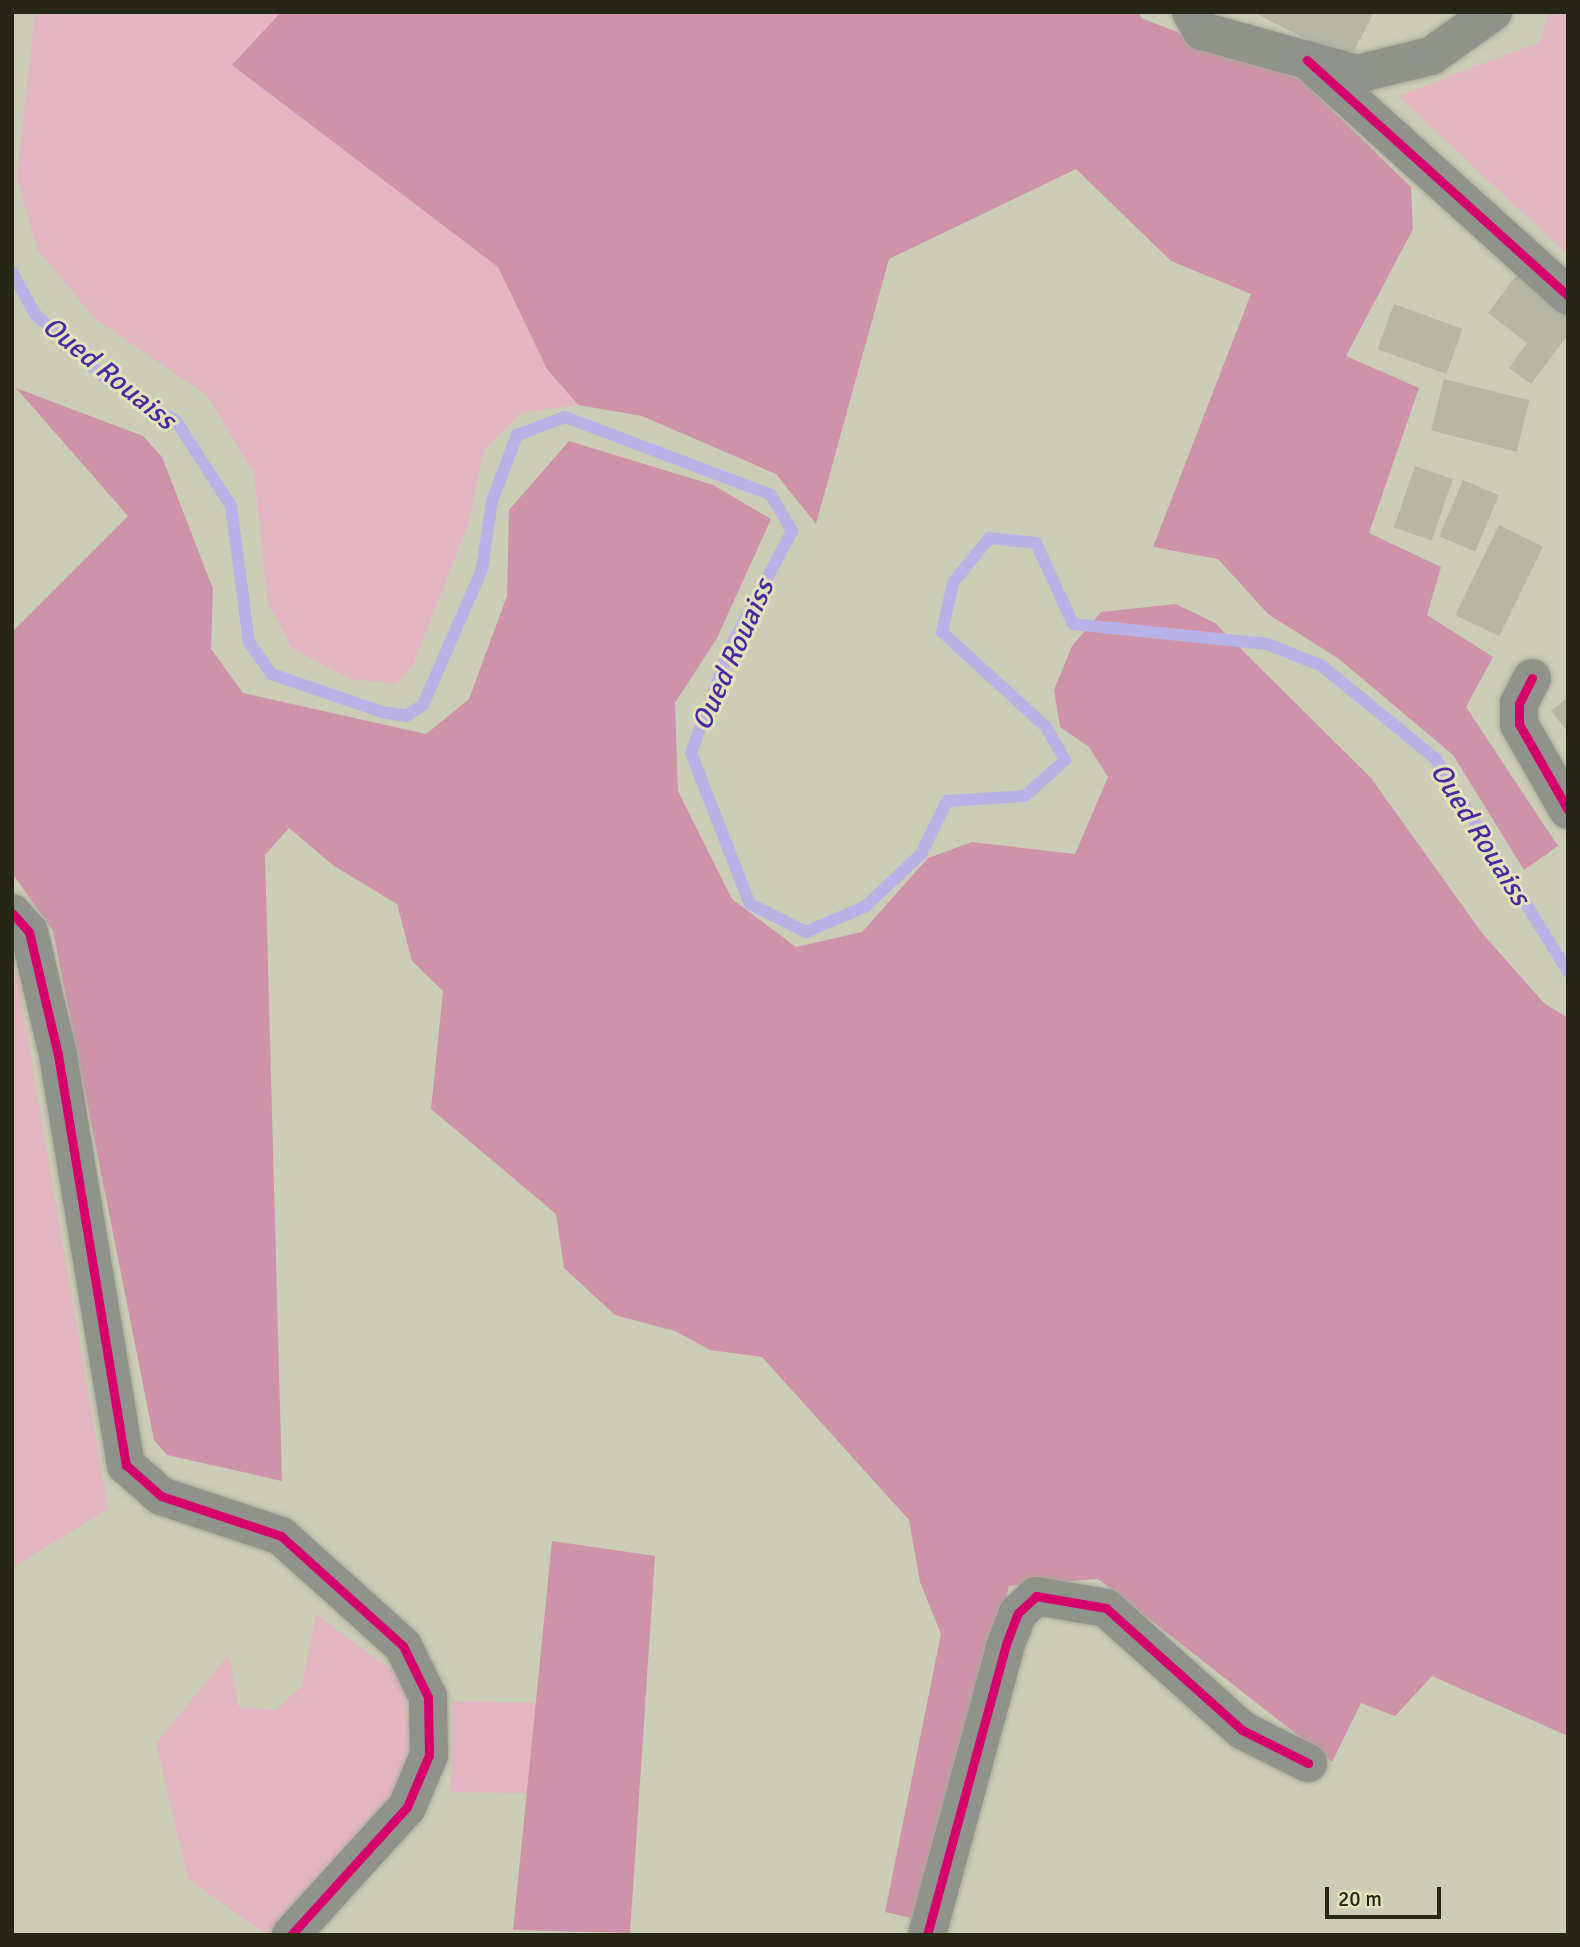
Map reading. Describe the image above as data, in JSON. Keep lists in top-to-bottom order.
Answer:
{
  "water": ["Oued Rouaiss"],
  "scale_bar": "20 m"
}
